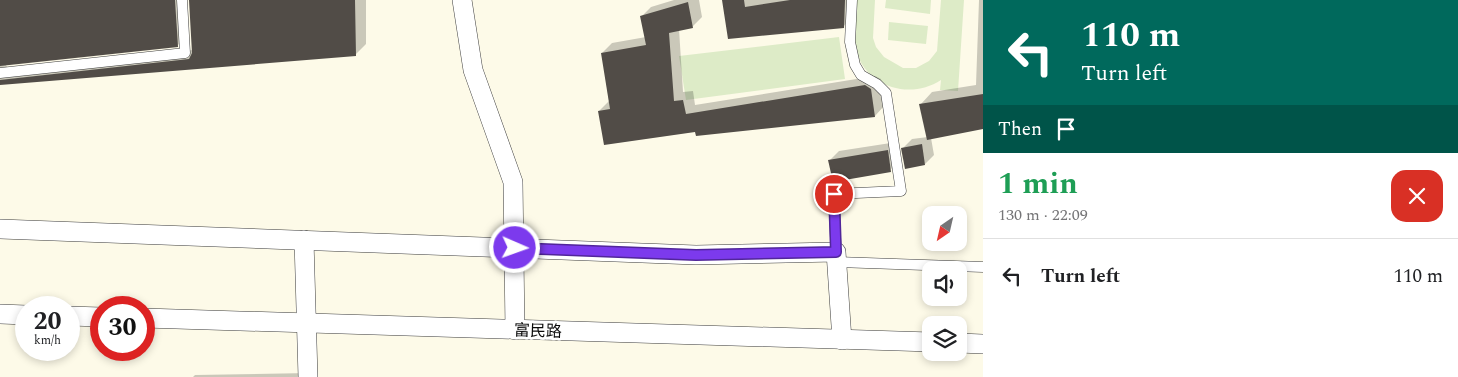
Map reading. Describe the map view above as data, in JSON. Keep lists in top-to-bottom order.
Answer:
{
  "streets": {
    "street": ["富民路"]
  },
  "north": "bottom left",
  "page": {
    "turn": ["110 m", "Turn left"],
    "then": "Then",
    "heading": ["1 min", "130 m · 22:09"],
    "list": [
      {
        "name": "Turn left",
        "value": "110 m"
      }
    ],
    "speed": "20 km/h",
    "limit": "30"
  }
}
